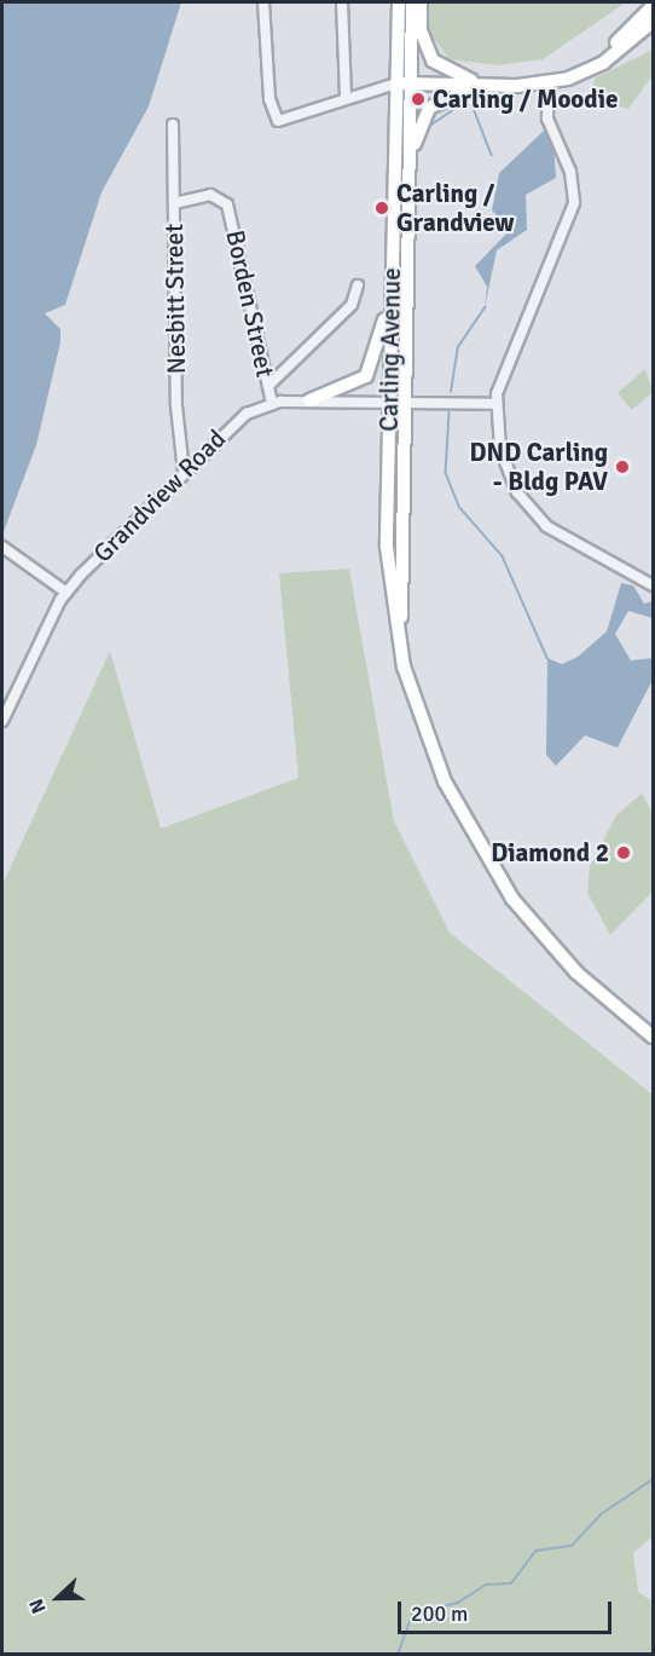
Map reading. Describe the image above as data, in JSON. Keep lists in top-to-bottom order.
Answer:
{
  "streets": {
    "main road": ["Carling Avenue"],
    "street": ["Nesbitt Street", "Borden Street", "Grandview Road"]
  },
  "crossings": [
    ["Nesbitt Street", "Borden Street"],
    ["Nesbitt Street", "Grandview Road"],
    ["Borden Street", "Grandview Road"],
    ["Carling Avenue", "Grandview Road"]
  ],
  "places": [
    "Carling / Moodie",
    "Carling / Grandview",
    "DND Carling - Bldg PAV",
    "Diamond 2"
  ],
  "scale_bar": "200 m",
  "north": "left"
}
